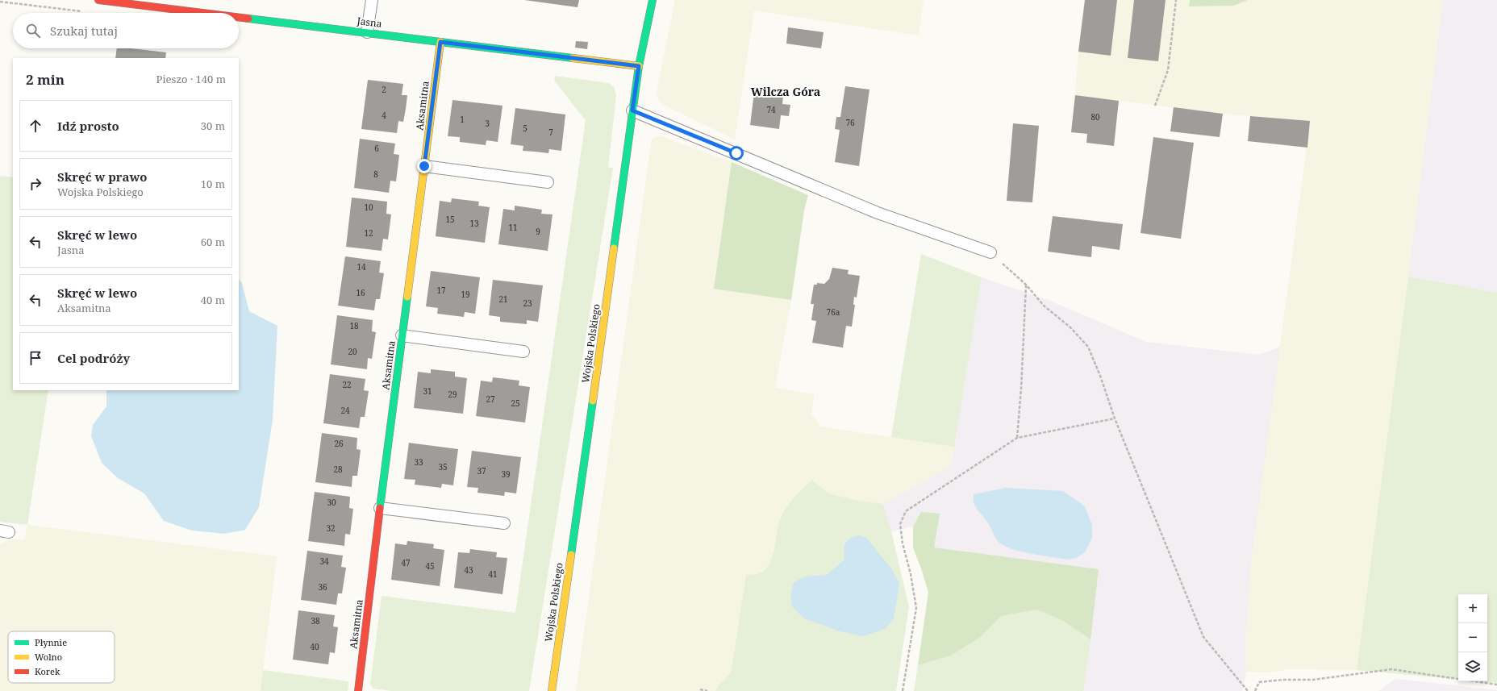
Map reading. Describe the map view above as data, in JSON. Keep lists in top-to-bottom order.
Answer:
{
  "streets": {
    "street": ["Jasna", "Aksamitna", "Wojska Polskiego"]
  },
  "crossings": [
    ["Jasna", "Aksamitna"],
    ["Jasna", "Wojska Polskiego"]
  ],
  "districts": ["Wilcza Góra"],
  "house_numbers": [
    "2",
    "74",
    "4",
    "80",
    "1",
    "76",
    "3",
    "5",
    "7",
    "6",
    "8",
    "10",
    "15",
    "13",
    "11",
    "9",
    "12",
    "14",
    "17",
    "16",
    "19",
    "21",
    "23",
    "76a",
    "18",
    "20",
    "22",
    "31",
    "29",
    "27",
    "25",
    "24",
    "26",
    "33",
    "35",
    "28",
    "37",
    "39",
    "30",
    "32",
    "34",
    "47",
    "45",
    "43",
    "41",
    "36",
    "38",
    "40"
  ],
  "legend": ["Płynnie", "Wolno", "Korek"],
  "page": {
    "search": "Szukaj tutaj",
    "heading": ["2 min", "Pieszo · 140 m"],
    "list": [
      ["Idź prosto", "30 m"],
      ["Skręć w prawo", "Wojska Polskiego", "10 m"],
      ["Skręć w lewo", "Jasna", "60 m"],
      ["Skręć w lewo", "Aksamitna", "40 m"],
      "Cel podróży"
    ],
    "map_buttons": ["+", "−"]
  }
}
